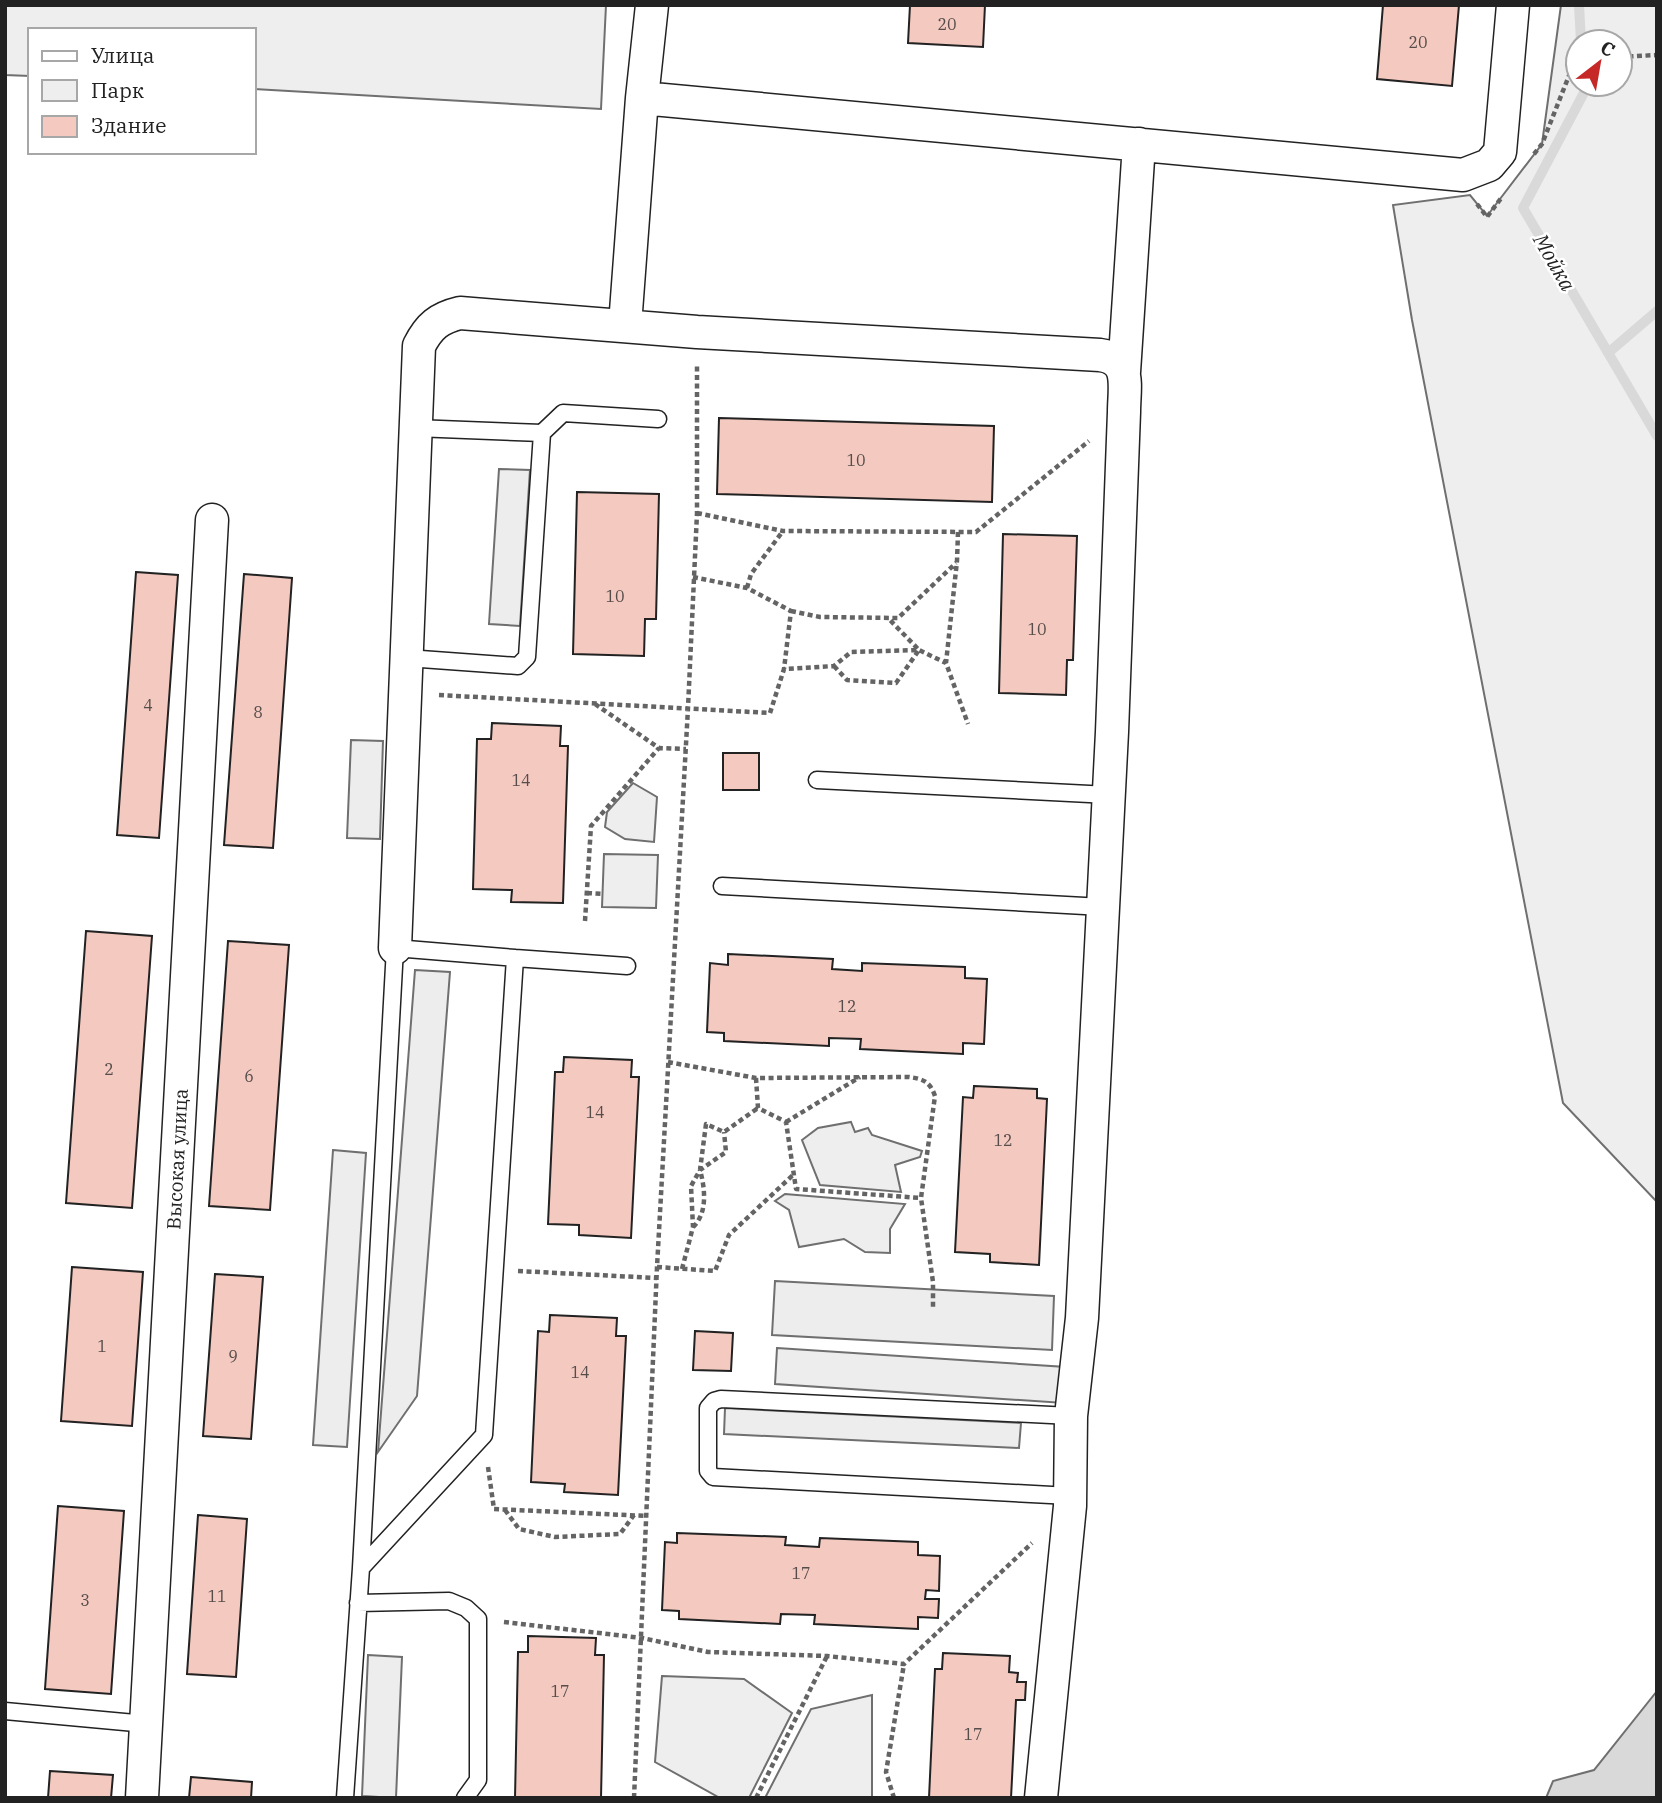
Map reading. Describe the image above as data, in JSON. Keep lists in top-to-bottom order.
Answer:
{
  "streets": {
    "street": ["Высокая улица"]
  },
  "water": ["Мойка"],
  "house_numbers": [
    "20",
    "20",
    "10",
    "10",
    "10",
    "4",
    "8",
    "14",
    "12",
    "2",
    "6",
    "14",
    "12",
    "1",
    "9",
    "14",
    "17",
    "11",
    "3",
    "17",
    "17"
  ],
  "legend": ["Улица", "Парк", "Здание"],
  "north": "top right"
}
